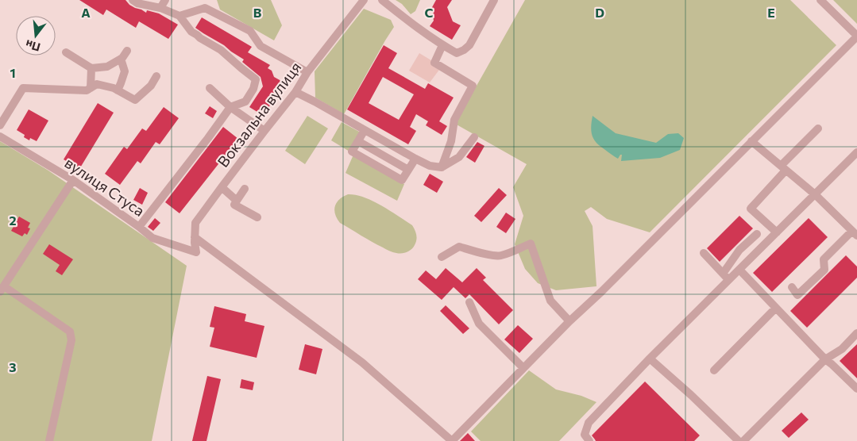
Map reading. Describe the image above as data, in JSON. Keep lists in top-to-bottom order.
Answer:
{
  "streets": {
    "street": ["Вокзальна вулиця", "вулиця Стуса"]
  },
  "crossings": [
    ["Вокзальна вулиця", "вулиця Стуса"]
  ],
  "north": "bottom",
  "grid": {
    "columns": [
      "A",
      "B",
      "C",
      "D",
      "E"
    ],
    "rows": ["1", "2", "3"]
  }
}
